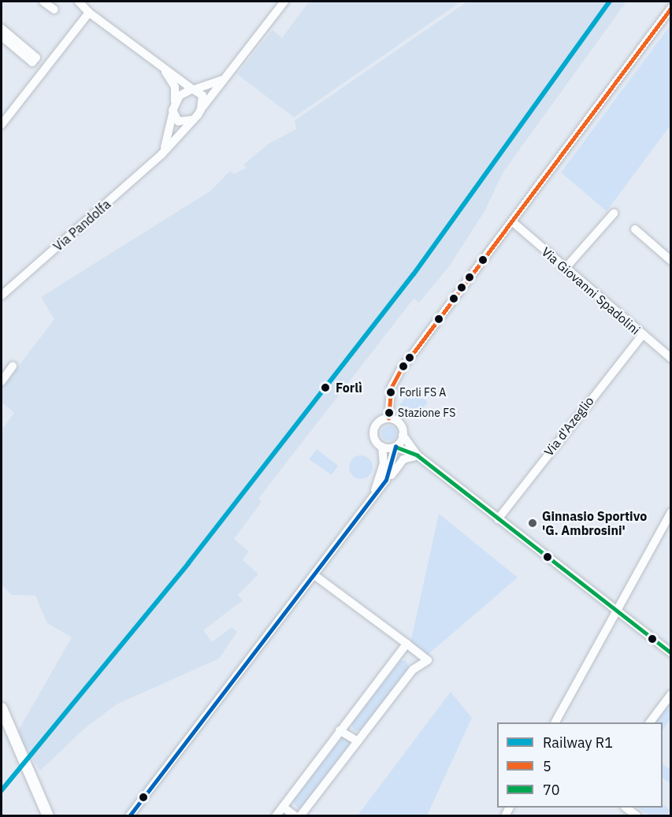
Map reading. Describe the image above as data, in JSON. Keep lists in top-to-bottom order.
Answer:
{
  "streets": {
    "street": ["Via Pandolfa", "Via Giovanni Spadolini", "Via d'Azeglio"]
  },
  "crossings": [
    ["Via Giovanni Spadolini", "Via d'Azeglio"]
  ],
  "places": [
    "Forlì",
    "Forli FS A",
    "Stazione FS",
    "Ginnasio Sportivo 'G. Ambrosini'"
  ],
  "lines": ["rail line R1", "transit line 5", "transit line 70"],
  "legend": ["Railway R1", "5", "70"]
}
